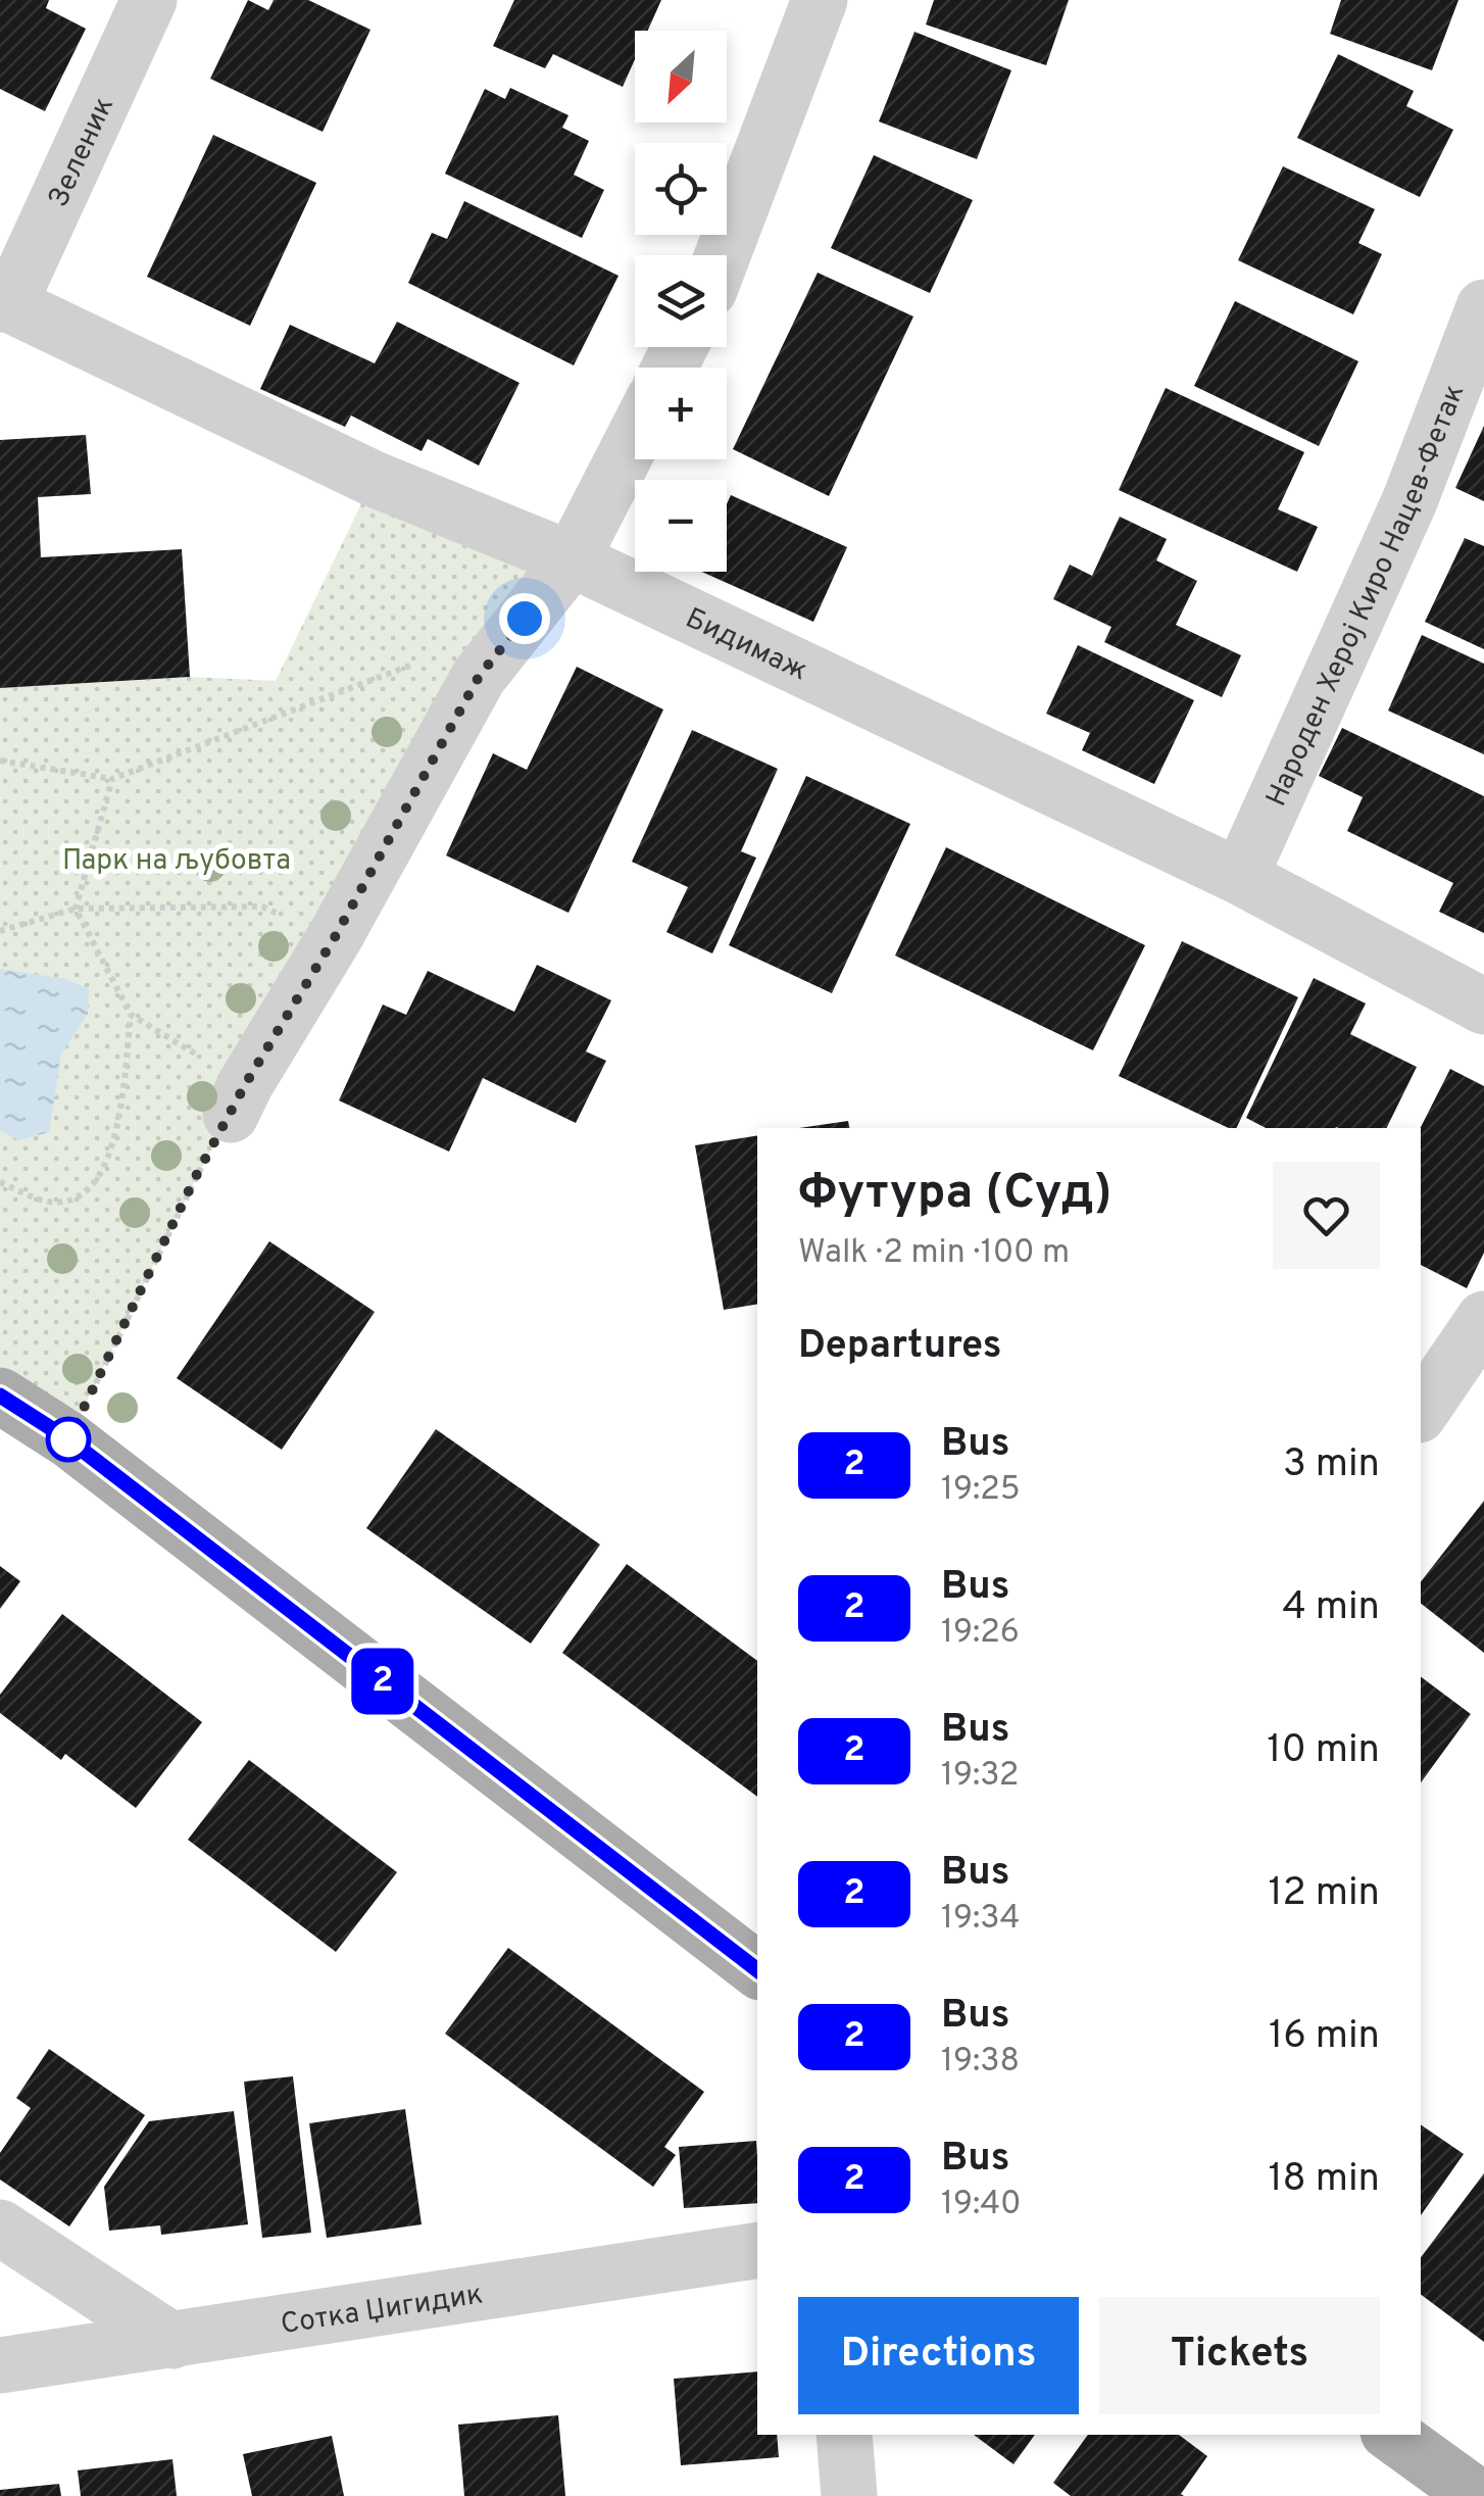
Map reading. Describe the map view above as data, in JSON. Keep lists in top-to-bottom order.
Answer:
{
  "streets": {
    "street": [
      "Зеленик",
      "Народен Херој Киро Нацев-Фетак",
      "Бидимаж",
      "Сотка Џигидик"
    ]
  },
  "crossings": [
    ["Зеленик", "Бидимаж"],
    ["Народен Херој Киро Нацев-Фетак", "Бидимаж"]
  ],
  "parks": ["Парк на љубовта"],
  "lines": ["bus line 2"],
  "north": "bottom left",
  "page": {
    "on_map": "2",
    "map_buttons": ["+", "−"],
    "heading": [
      ["Футура (Суд)", "Walk · 2 min · 100 m"],
      "Departures"
    ],
    "list": [
      {
        "mark": "2",
        "name": "Bus",
        "note": "19:25",
        "value": "3 min"
      },
      {
        "mark": "2",
        "name": "Bus",
        "note": "19:26",
        "value": "4 min"
      },
      {
        "mark": "2",
        "name": "Bus",
        "note": "19:32",
        "value": "10 min"
      },
      {
        "mark": "2",
        "name": "Bus",
        "note": "19:34",
        "value": "12 min"
      },
      {
        "mark": "2",
        "name": "Bus",
        "note": "19:38",
        "value": "16 min"
      },
      {
        "mark": "2",
        "name": "Bus",
        "note": "19:40",
        "value": "18 min"
      }
    ],
    "buttons": ["Directions", "Tickets"]
  }
}
